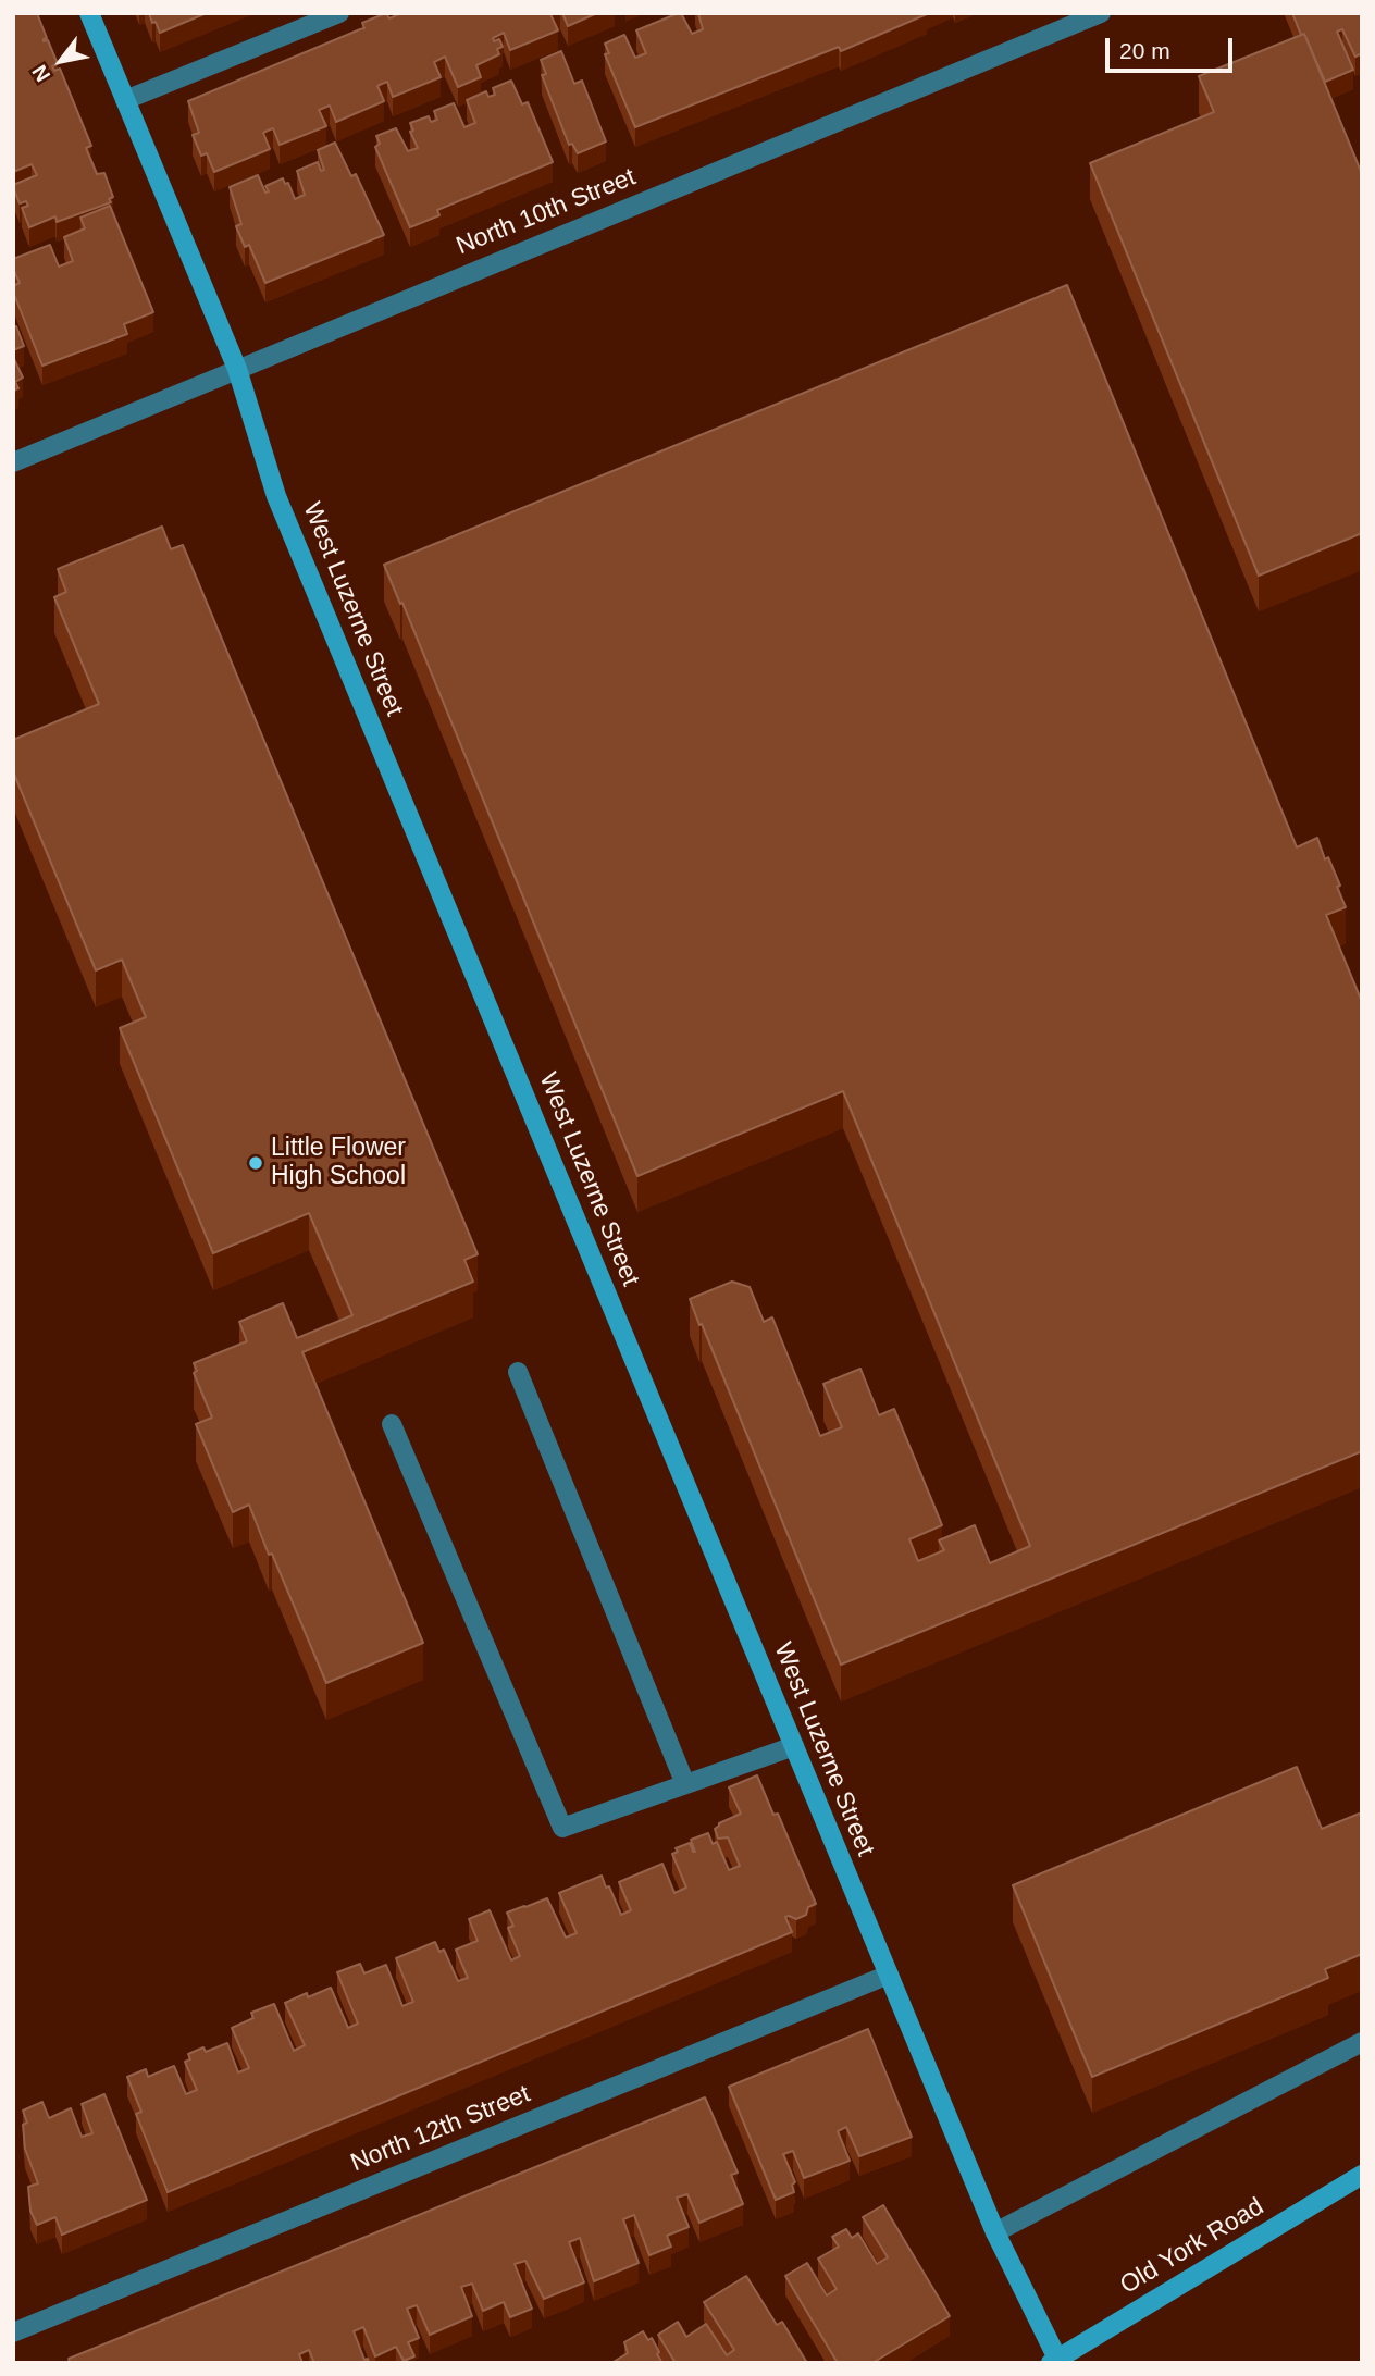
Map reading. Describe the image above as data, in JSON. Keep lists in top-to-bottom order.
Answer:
{
  "streets": {
    "street": [
      "North 10th Street",
      "West Luzerne Street",
      "North 12th Street",
      "Old York Road"
    ]
  },
  "crossings": [
    ["North 10th Street", "West Luzerne Street"],
    ["West Luzerne Street", "North 12th Street"],
    ["West Luzerne Street", "Old York Road"]
  ],
  "places": ["Little Flower High School"],
  "scale_bar": "20 m",
  "north": "bottom left"
}
